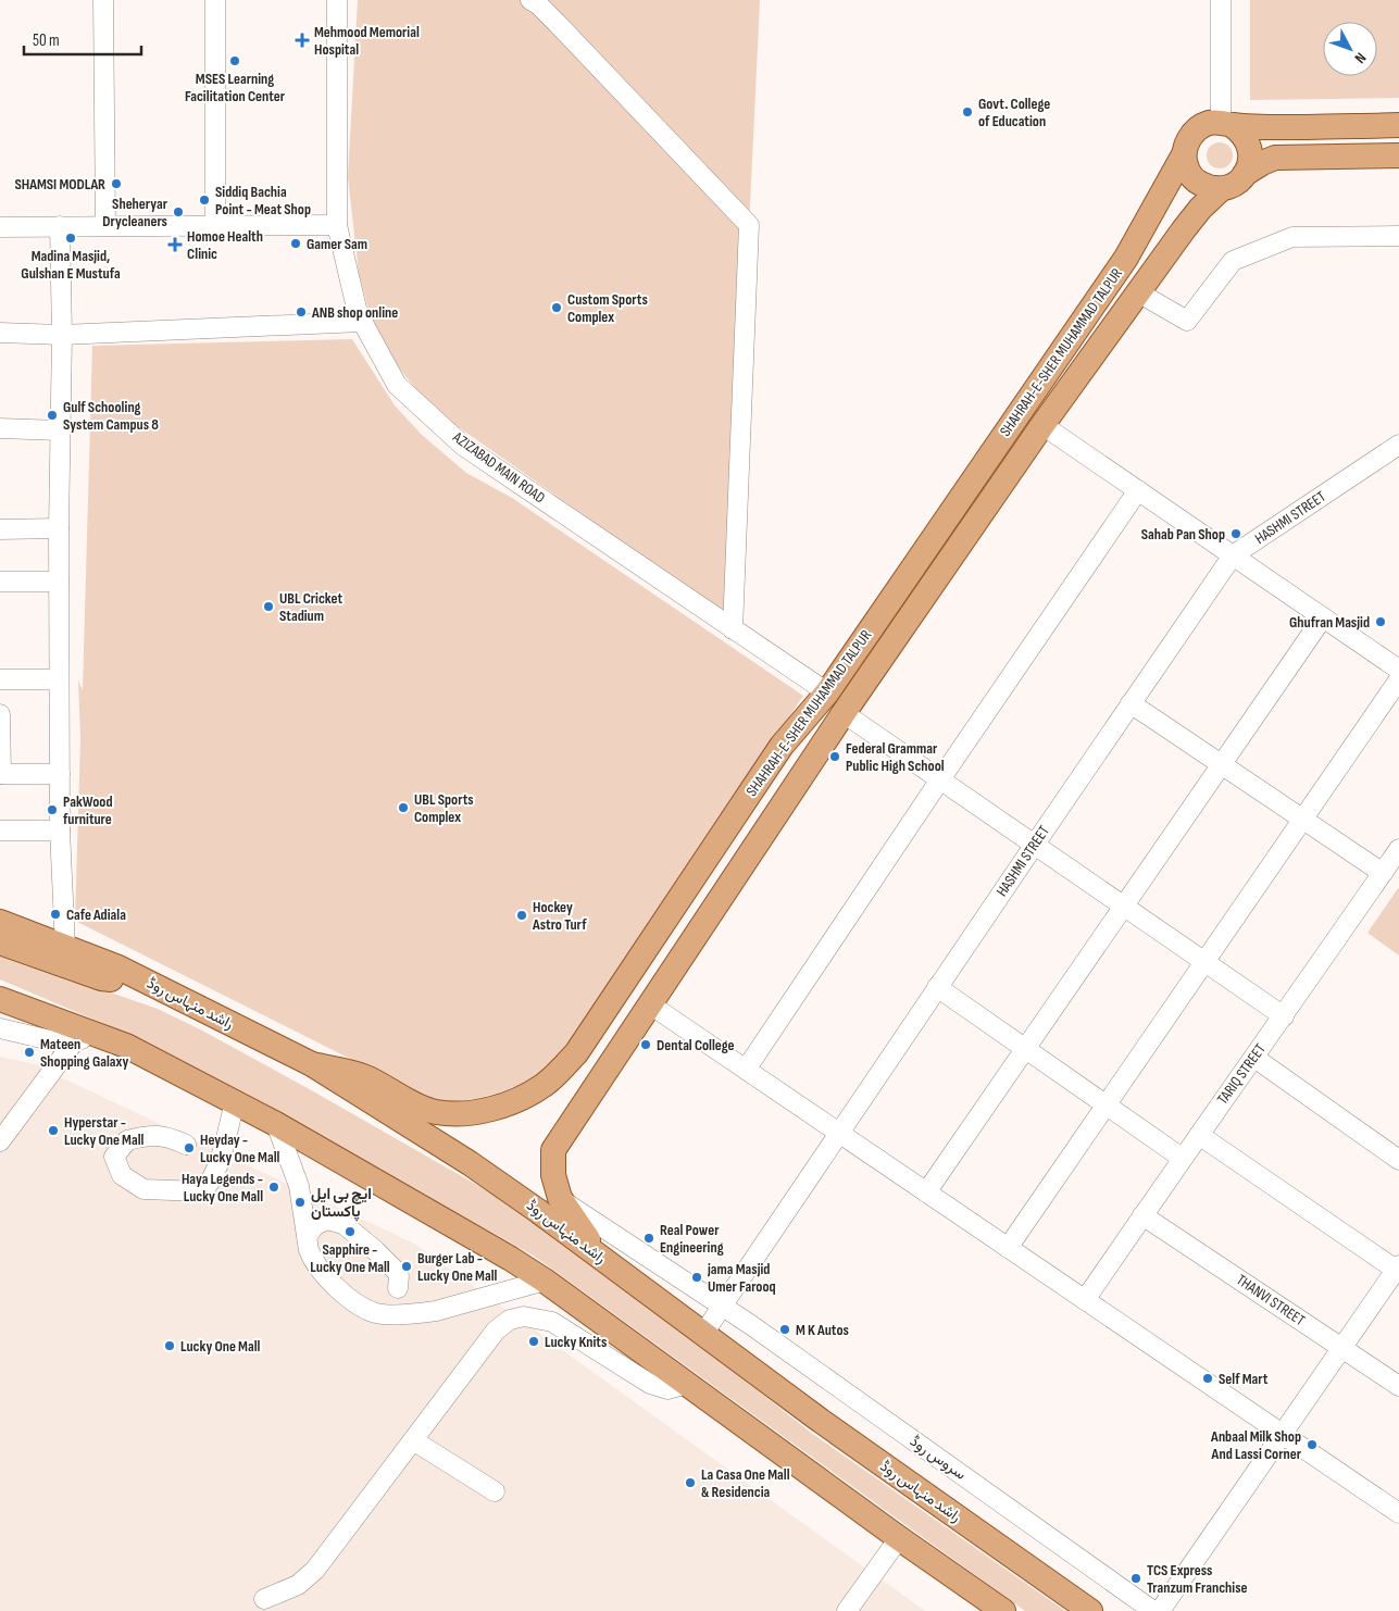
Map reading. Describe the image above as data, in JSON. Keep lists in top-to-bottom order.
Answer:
{
  "streets": {
    "main road": ["SHAHRAH-E-SHER MUHAMMAD TALPUR", "راشد منہاس روڈ"],
    "street": [
      "AZIZABAD MAIN ROAD",
      "HASHMI STREET",
      "TARIQ STREET",
      "THANVI STREET",
      "سروس روڈ"
    ]
  },
  "crossings": [
    ["SHAHRAH-E-SHER MUHAMMAD TALPUR", "AZIZABAD MAIN ROAD"],
    ["SHAHRAH-E-SHER MUHAMMAD TALPUR", "راشد منہاس روڈ"],
    ["SHAHRAH-E-SHER MUHAMMAD TALPUR", "سروس روڈ"],
    ["HASHMI STREET", "راشد منہاس روڈ"],
    ["HASHMI STREET", "سروس روڈ"],
    ["TARIQ STREET", "THANVI STREET"]
  ],
  "places": {
    "health": ["Mehmood Memorial Hospital", "Homoe Health Clinic"],
    "other": [
      "MSES Learning Facilitation Center",
      "Govt. College of Education",
      "SHAMSI MODLAR",
      "Siddiq Bachia Point - Meat Shop",
      "Sheheryar Drycleaners",
      "Madina Masjid, Gulshan E Mustufa",
      "Gamer Sam",
      "Custom Sports Complex",
      "ANB shop online",
      "Gulf Schooling System Campus 8",
      "Sahab Pan Shop",
      "UBL Cricket Stadium",
      "Ghufran Masjid",
      "Federal Grammar Public High School",
      "UBL Sports Complex",
      "PakWood furniture",
      "Cafe Adiala",
      "Hockey Astro Turf",
      "Dental College",
      "Mateen Shopping Galaxy",
      "Hyperstar - Lucky One Mall",
      "Heyday - Lucky One Mall",
      "Haya Legends - Lucky One Mall",
      "ایچ بی ایل پاکستان",
      "Sapphire - Lucky One Mall",
      "Real Power Engineering",
      "Burger Lab - Lucky One Mall",
      "jama Masjid Umer Farooq",
      "M K Autos",
      "Lucky Knits",
      "Lucky One Mall",
      "Self Mart",
      "Anbaal Milk Shop And Lassi Corner",
      "La Casa One Mall & Residencia",
      "TCS Express Tranzum Franchise"
    ]
  },
  "scale_bar": "50 m",
  "north": "bottom right"
}
